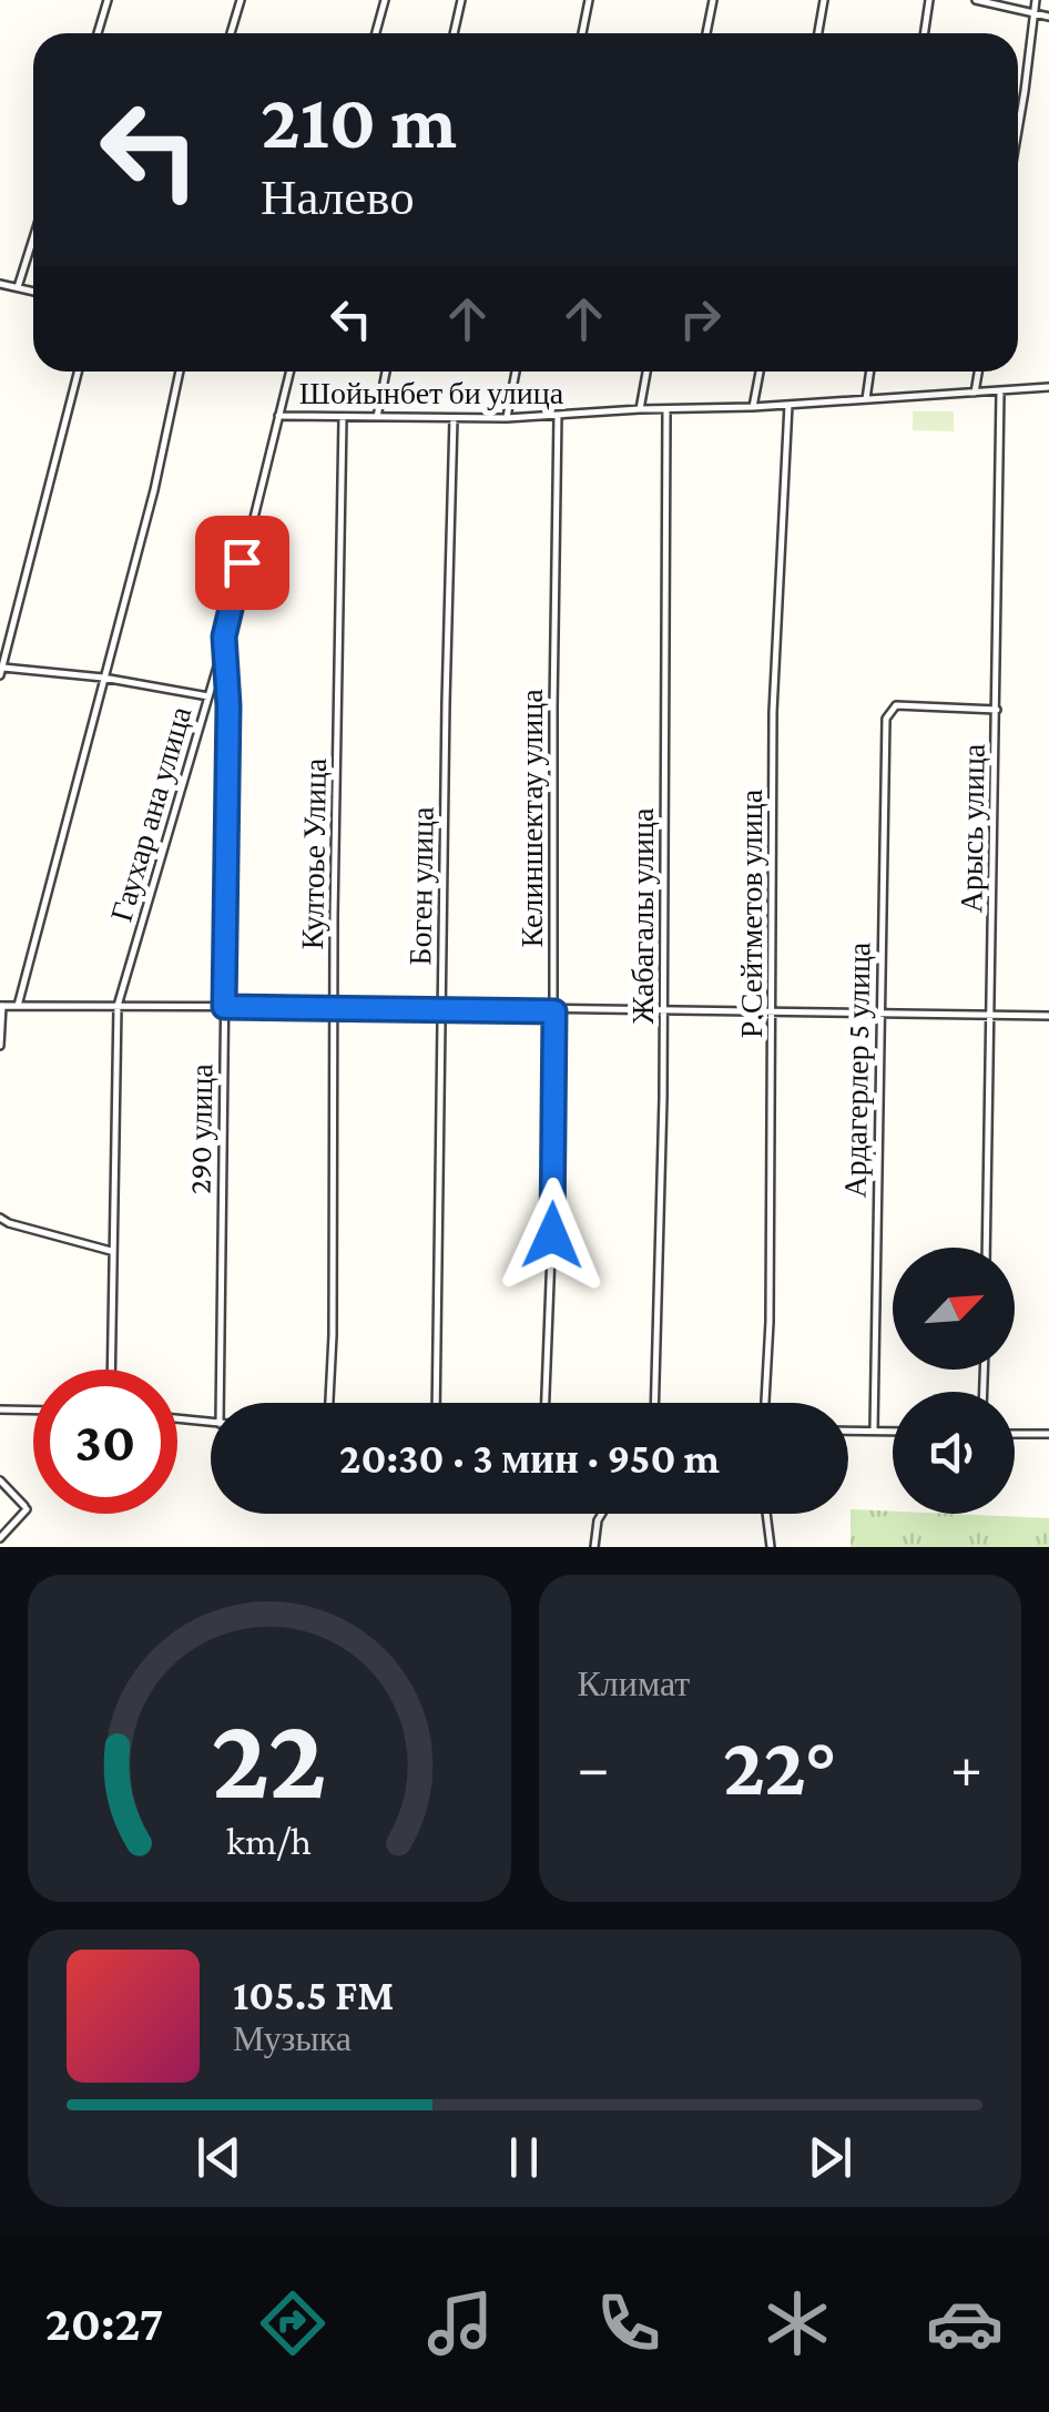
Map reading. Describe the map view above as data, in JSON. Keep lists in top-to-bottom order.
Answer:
{
  "streets": {
    "street": [
      "Шойынбет би улица",
      "Гаухар ана улица",
      "Келиншектау улица",
      "Арысь улица",
      "Култоье Улица",
      "Боген улица",
      "Р.Сейтметов улица",
      "Жабагалы улица",
      "Ардагерлер 5 улица",
      "290 улица"
    ]
  },
  "crossings": [
    ["Шойынбет би улица", "Гаухар ана улица"],
    ["Шойынбет би улица", "Келиншектау улица"],
    ["Шойынбет би улица", "Арысь улица"],
    ["Шойынбет би улица", "Култоье Улица"],
    ["Шойынбет би улица", "Боген улица"],
    ["Шойынбет би улица", "Р.Сейтметов улица"],
    ["Шойынбет би улица", "Жабагалы улица"],
    ["Гаухар ана улица", "290 улица"],
    ["Арысь улица", "Ардагерлер 5 улица"]
  ],
  "north": "top right",
  "page": {
    "turn": ["210 m", "Налево"],
    "limit": "30",
    "trip": "20:30 · 3 мин · 950 m",
    "tile": "Климат",
    "heat": ["−", "22°", "+"],
    "song": ["105.5 FM", "Музыка"],
    "tabs": "20:27",
    "gauge": ["22", "km/h"]
  }
}
